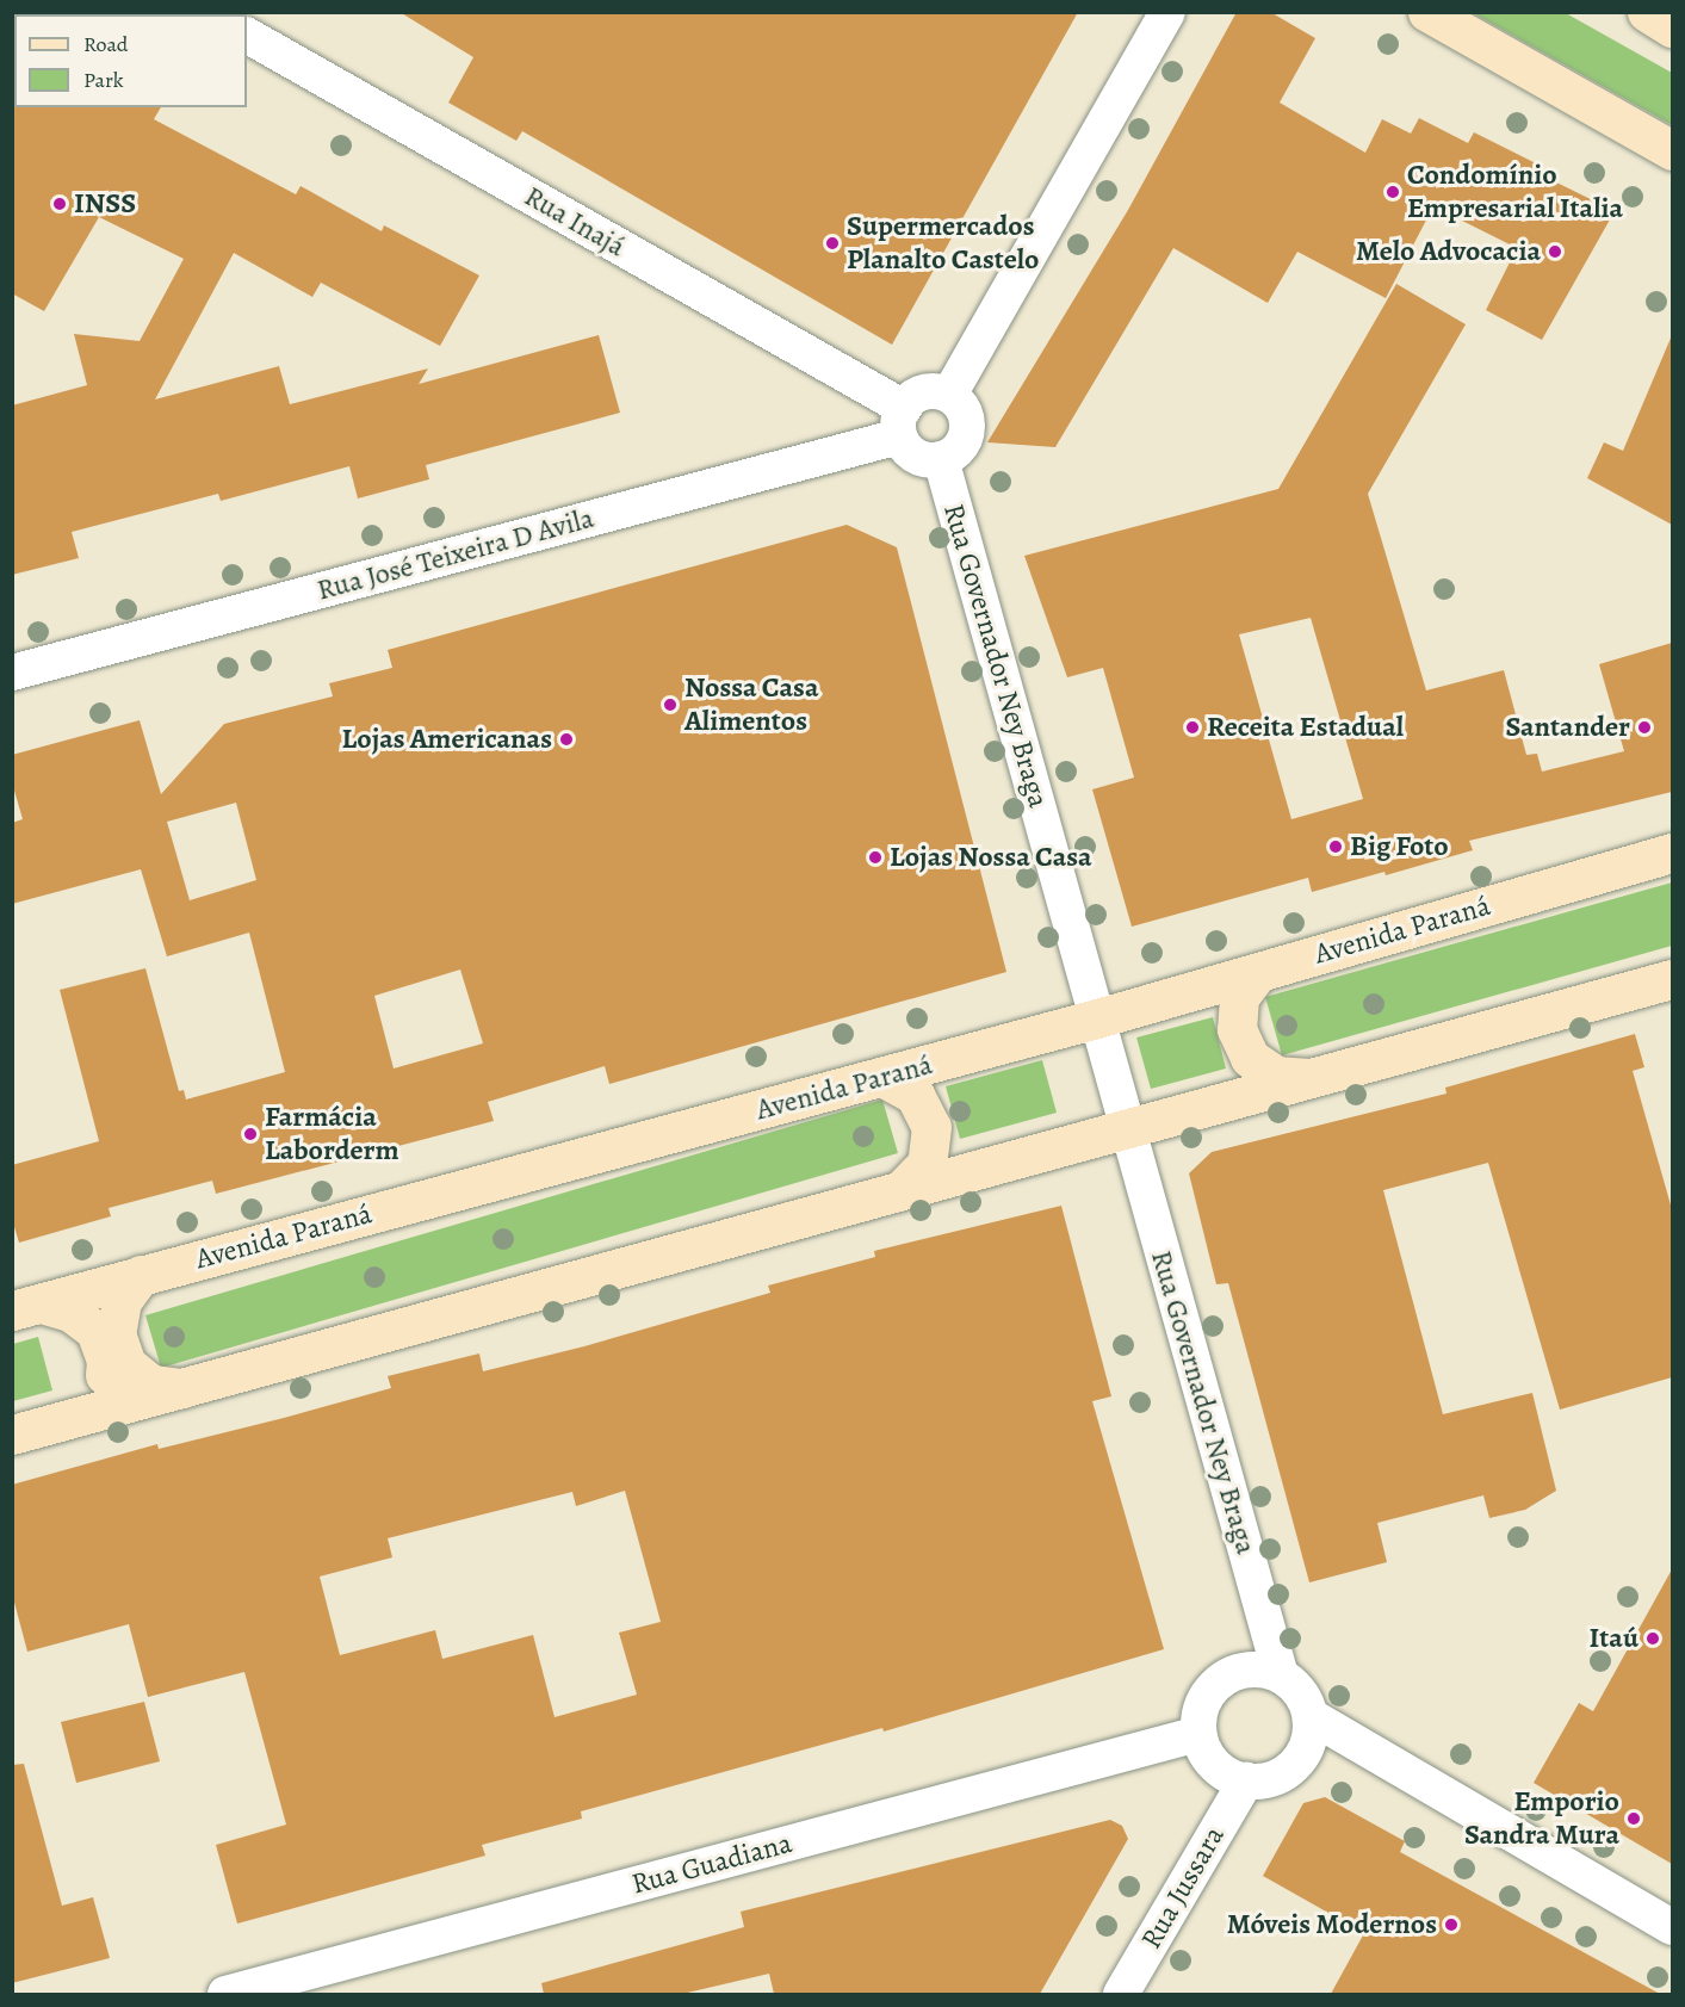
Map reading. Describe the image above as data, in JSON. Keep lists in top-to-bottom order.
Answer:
{
  "streets": {
    "street": [
      "Rua Inajá",
      "Rua José Teixeira D Avila",
      "Rua Governador Ney Braga",
      "Avenida Paraná",
      "Rua Guadiana",
      "Rua Jussara"
    ]
  },
  "crossings": [
    ["Rua Inajá", "Rua José Teixeira D Avila"],
    ["Rua Inajá", "Rua Governador Ney Braga"],
    ["Rua José Teixeira D Avila", "Rua Governador Ney Braga"],
    ["Rua Governador Ney Braga", "Avenida Paraná"],
    ["Rua Governador Ney Braga", "Rua Guadiana"],
    ["Rua Governador Ney Braga", "Rua Jussara"],
    ["Rua Guadiana", "Rua Jussara"]
  ],
  "places": [
    "Condomínio Empresarial Italia",
    "INSS",
    "Supermercados Planalto Castelo",
    "Melo Advocacia",
    "Nossa Casa Alimentos",
    "Receita Estadual",
    "Santander",
    "Lojas Americanas",
    "Big Foto",
    "Lojas Nossa Casa",
    "Farmácia Laborderm",
    "Itaú",
    "Emporio Sandra Mura",
    "Móveis Modernos"
  ],
  "legend": ["Road", "Park"]
}
